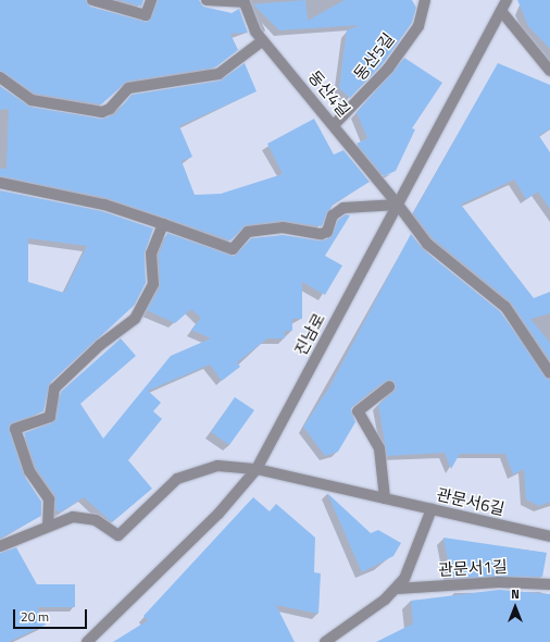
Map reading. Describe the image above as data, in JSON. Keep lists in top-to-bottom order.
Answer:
{
  "streets": {
    "street": [
      "동산5길",
      "동산4길",
      "진남로",
      "관문서6길",
      "관문서1길"
    ]
  },
  "crossings": [
    ["동산5길", "동산4길"],
    ["동산4길", "진남로"],
    ["진남로", "관문서6길"]
  ],
  "scale_bar": "20 m",
  "north": "top"
}
